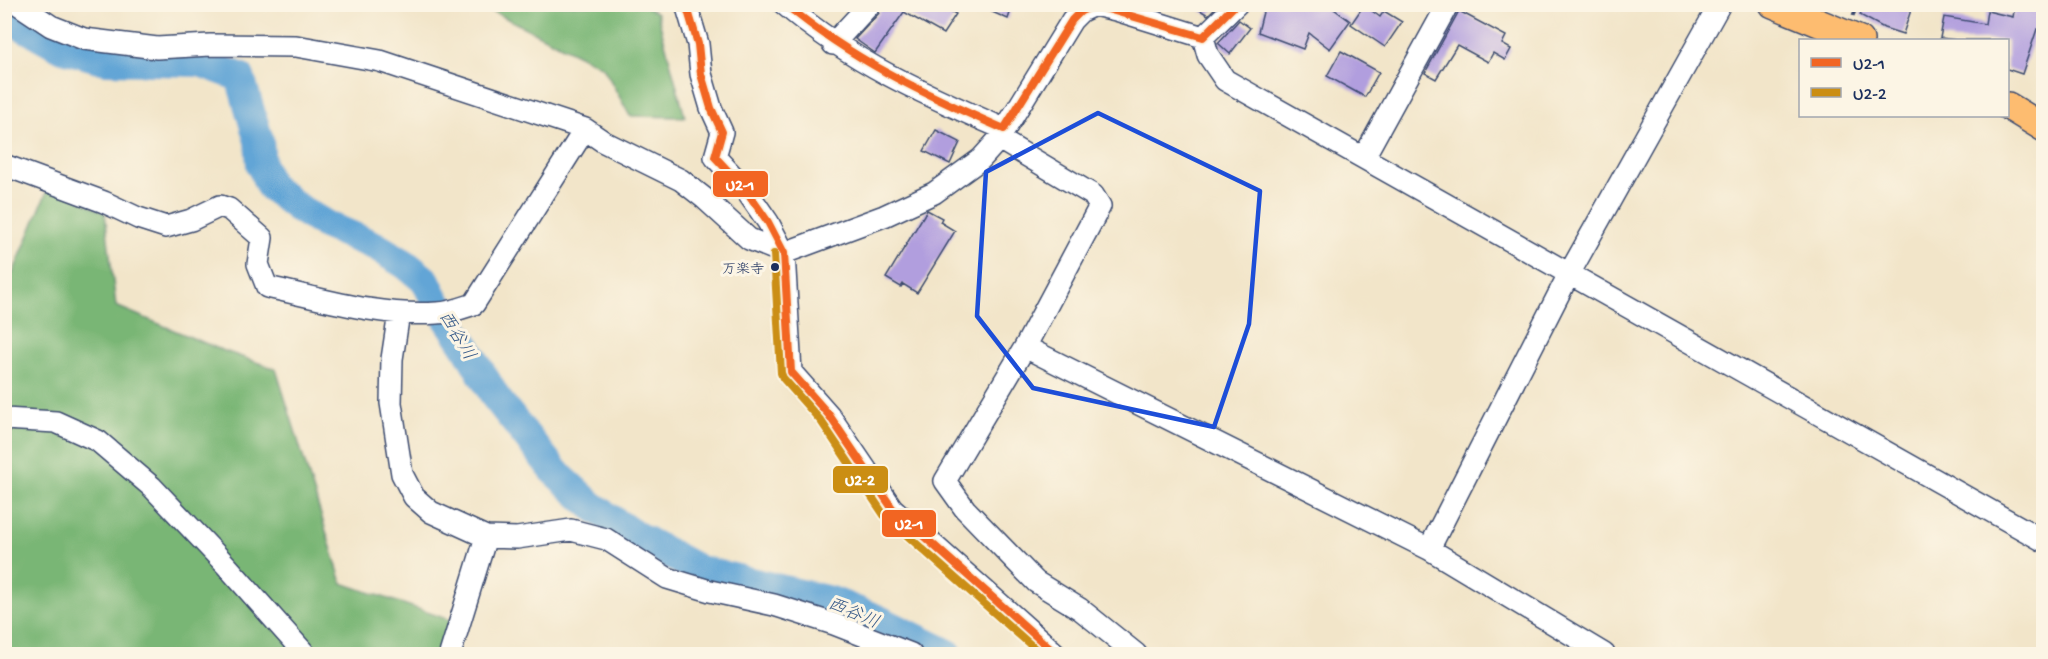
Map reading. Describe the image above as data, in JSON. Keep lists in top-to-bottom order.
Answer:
{
  "water": ["西谷川"],
  "places": ["万楽寺"],
  "lines": ["transit line U2-1", "transit line U2-2"],
  "legend": ["U2-1", "U2-2"]
}
